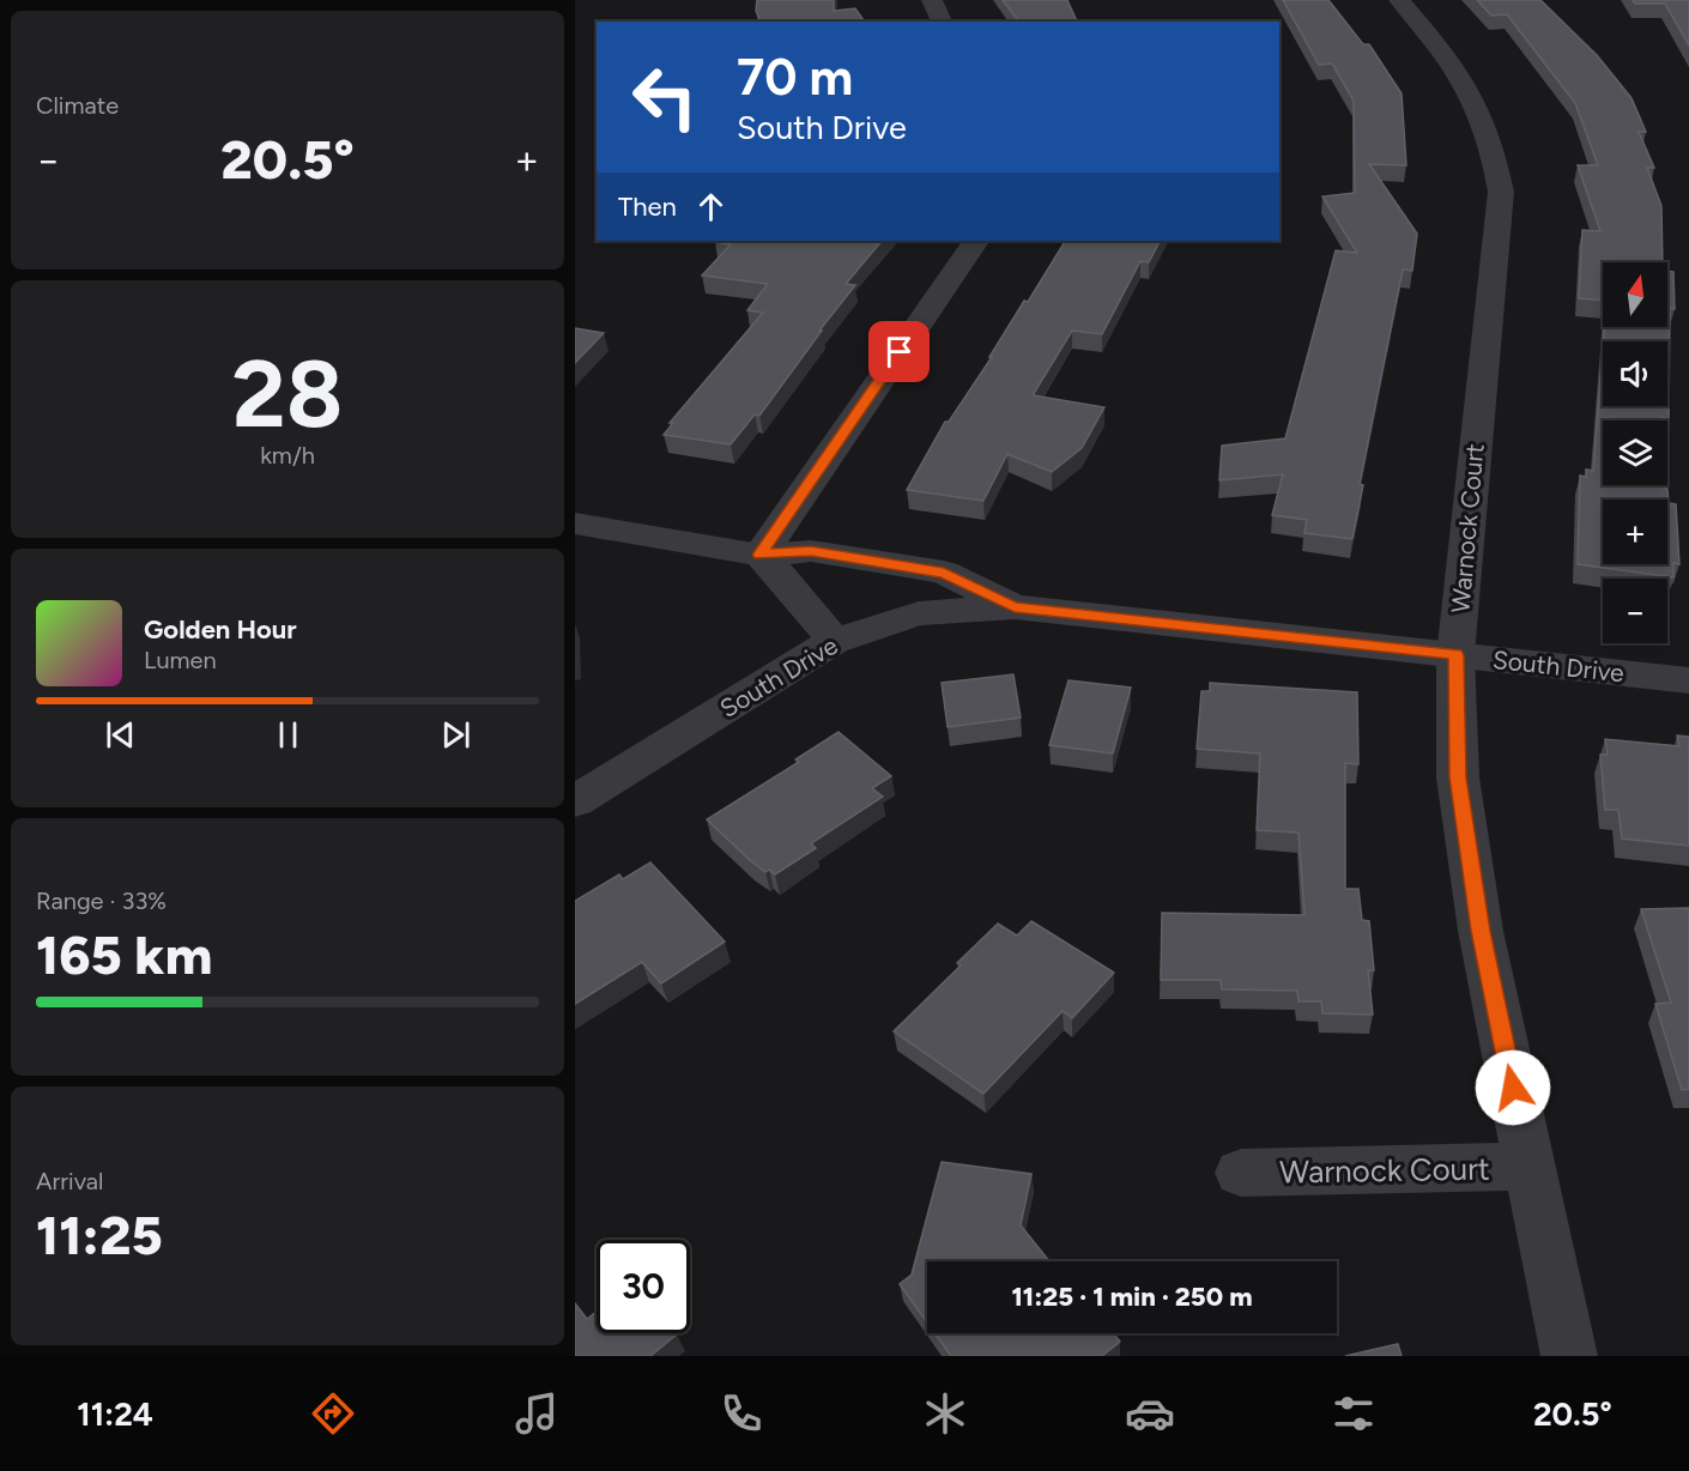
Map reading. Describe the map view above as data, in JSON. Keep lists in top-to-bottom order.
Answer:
{
  "streets": {
    "street": ["Warnock Court", "South Drive"]
  },
  "crossings": [
    ["Warnock Court", "South Drive"]
  ],
  "north": "top",
  "page": {
    "tile": [
      "Climate",
      ["28", "km/h"],
      ["Range · 33%", "165 km"],
      ["Arrival", "11:25"]
    ],
    "turn": ["70 m", "South Drive"],
    "heat": ["−", "20.5°", "+"],
    "then": "Then",
    "map_buttons": ["+", "−"],
    "song": ["Golden Hour", "Lumen"],
    "limit": "30",
    "trip": "11:25 · 1 min · 250 m",
    "tabs": ["11:24", "20.5°"]
  }
}
